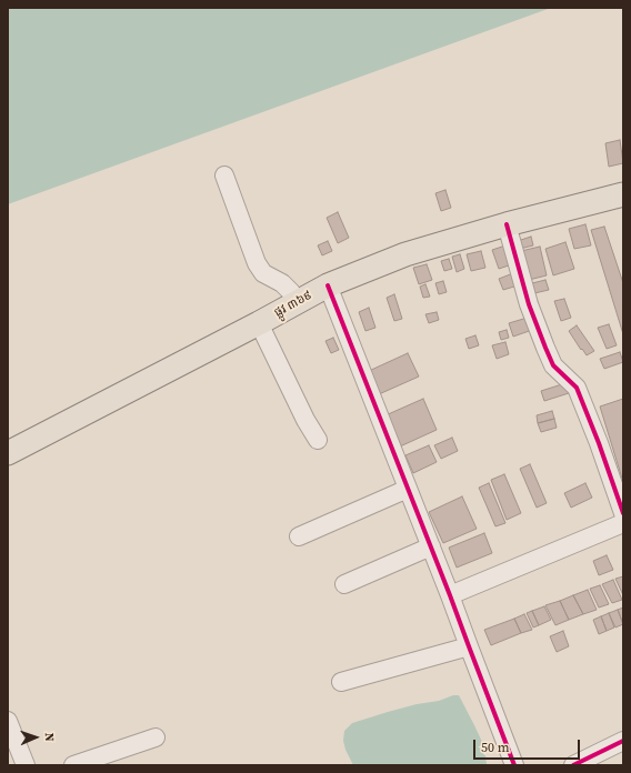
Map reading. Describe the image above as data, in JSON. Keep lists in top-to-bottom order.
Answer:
{
  "streets": {
    "main road": ["ផ្លូវ ៣៦៩"]
  },
  "scale_bar": "50 m",
  "north": "right"
}
